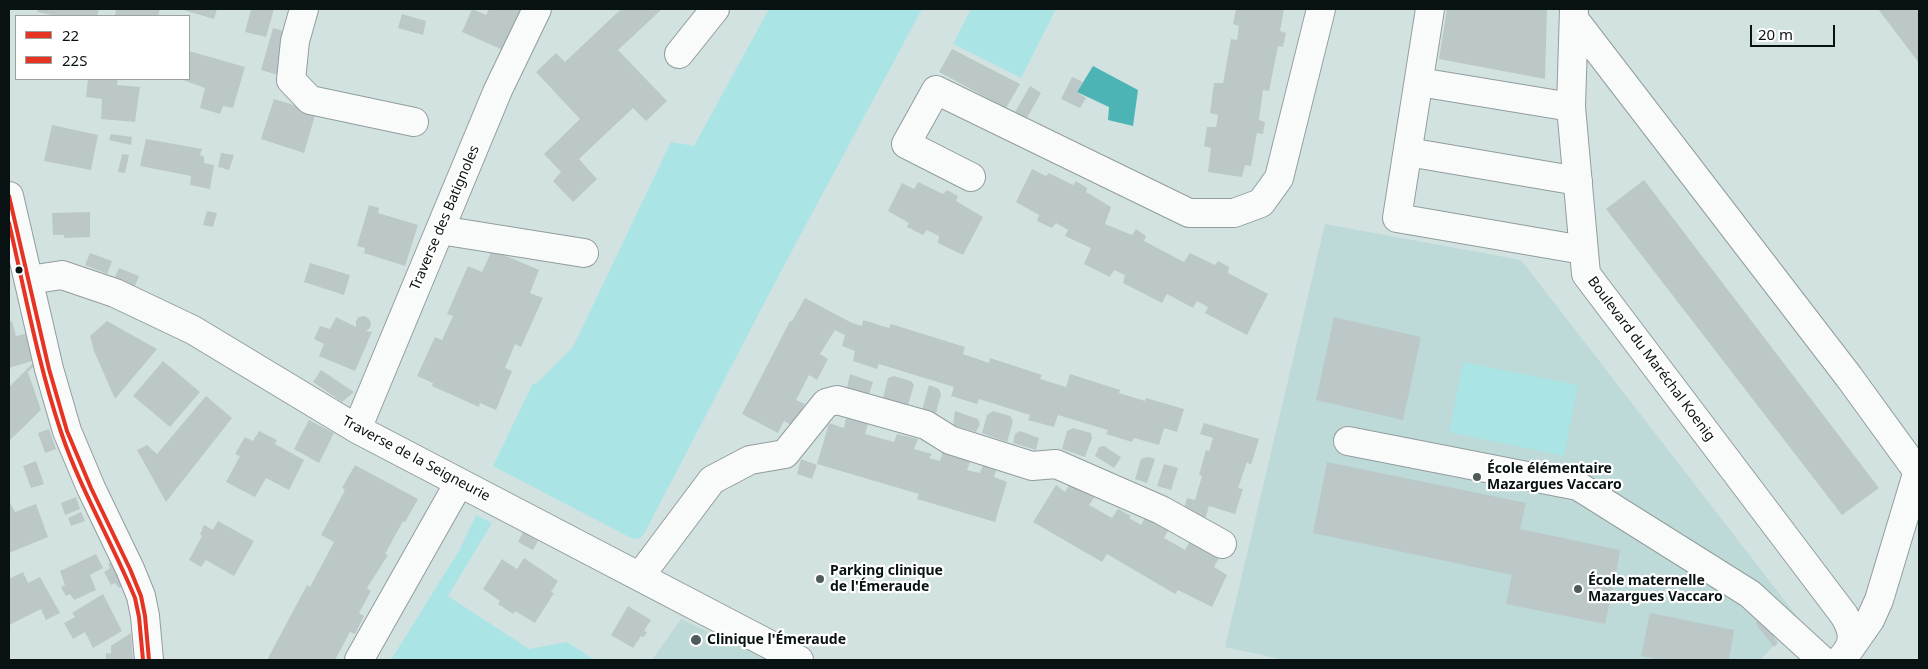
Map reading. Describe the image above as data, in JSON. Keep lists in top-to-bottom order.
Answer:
{
  "streets": {
    "street": ["Traverse des Batignoles", "Boulevard du Maréchal Koenig", "Traverse de la Seigneurie"]
  },
  "crossings": [
    ["Traverse des Batignoles", "Traverse de la Seigneurie"]
  ],
  "places": [
    "École élémentaire Mazargues Vaccaro",
    "Parking clinique de l'Émeraude",
    "École maternelle Mazargues Vaccaro",
    "Clinique l'Émeraude"
  ],
  "lines": ["transit line 22", "transit line 22S"],
  "legend": ["22", "22S"],
  "scale_bar": "20 m"
}
